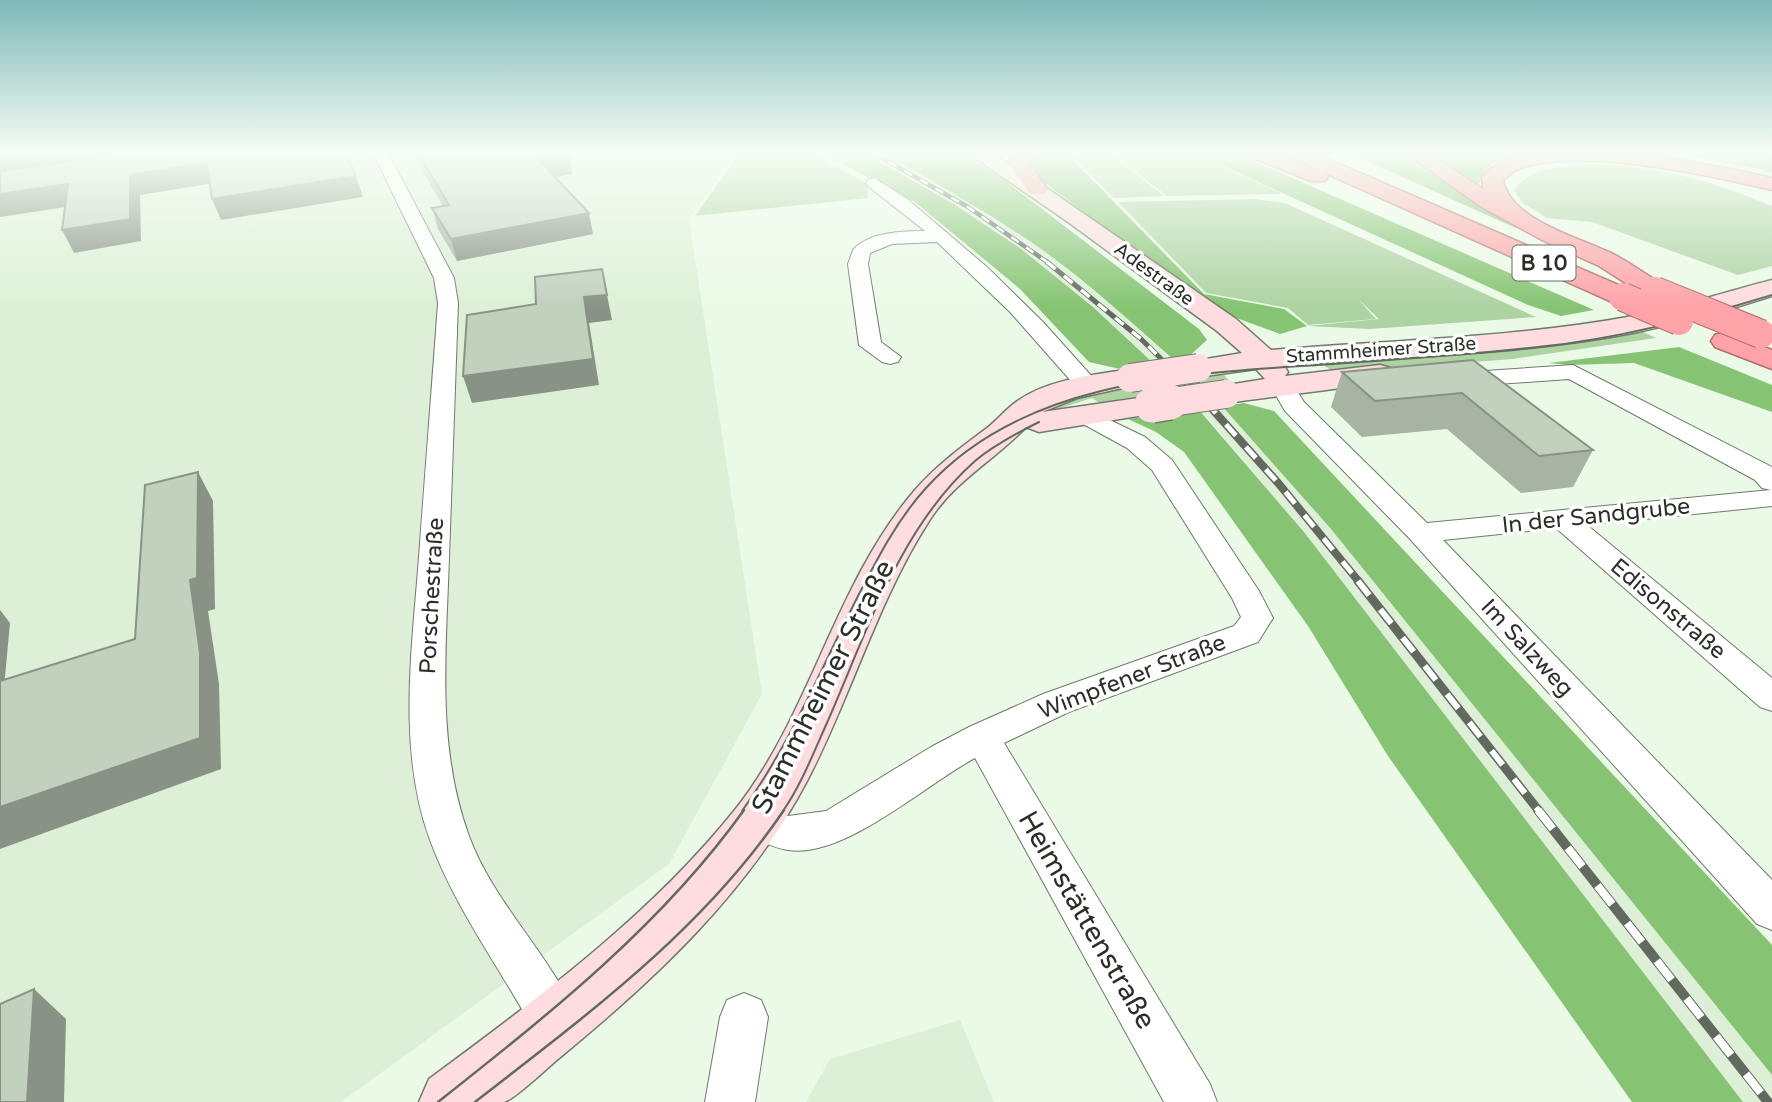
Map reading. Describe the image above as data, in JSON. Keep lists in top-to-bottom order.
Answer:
{
  "streets": {
    "highway": ["B 10"],
    "main road": ["Adestraße", "Stammheimer Straße"],
    "street": [
      "In der Sandgrube",
      "Porschestraße",
      "Edisonstraße",
      "Im Salzweg",
      "Wimpfener Straße",
      "Heimstättenstraße"
    ]
  },
  "crossings": [
    ["B 10", "Stammheimer Straße"],
    ["Adestraße", "Stammheimer Straße"],
    ["Adestraße", "Im Salzweg"],
    ["Stammheimer Straße", "Porschestraße"],
    ["Stammheimer Straße", "Im Salzweg"],
    ["Stammheimer Straße", "Wimpfener Straße"],
    ["In der Sandgrube", "Edisonstraße"],
    ["In der Sandgrube", "Im Salzweg"],
    ["Wimpfener Straße", "Heimstättenstraße"]
  ]
}
